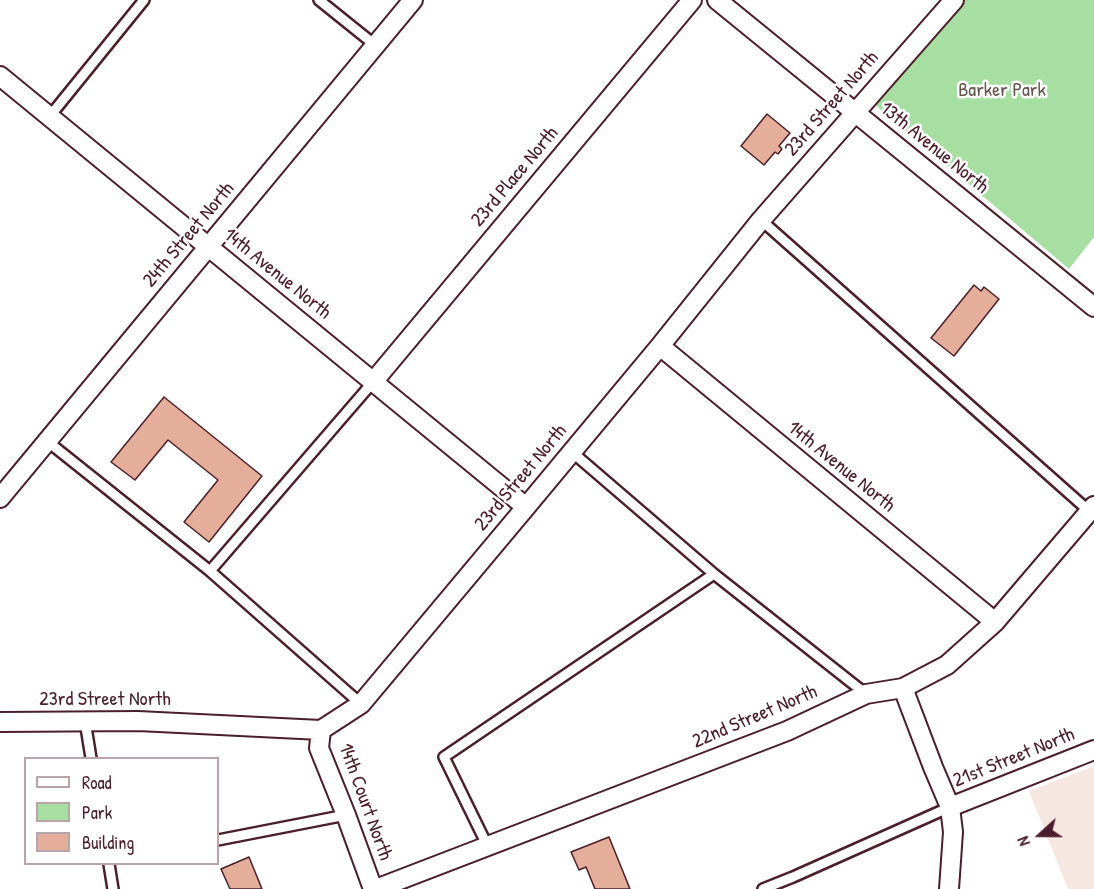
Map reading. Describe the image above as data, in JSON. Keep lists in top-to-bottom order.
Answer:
{
  "streets": {
    "street": [
      "23rd Street North",
      "13th Avenue North",
      "23rd Place North",
      "24th Street North",
      "14th Avenue North",
      "22nd Street North",
      "21st Street North",
      "14th Court North"
    ]
  },
  "crossings": [
    ["23rd Street North", "13th Avenue North"],
    ["23rd Street North", "14th Avenue North"],
    ["23rd Street North", "14th Court North"],
    ["23rd Place North", "14th Avenue North"],
    ["24th Street North", "14th Avenue North"],
    ["14th Avenue North", "22nd Street North"],
    ["22nd Street North", "14th Court North"]
  ],
  "parks": ["Barker Park"],
  "legend": ["Road", "Park", "Building"],
  "north": "left"
}
